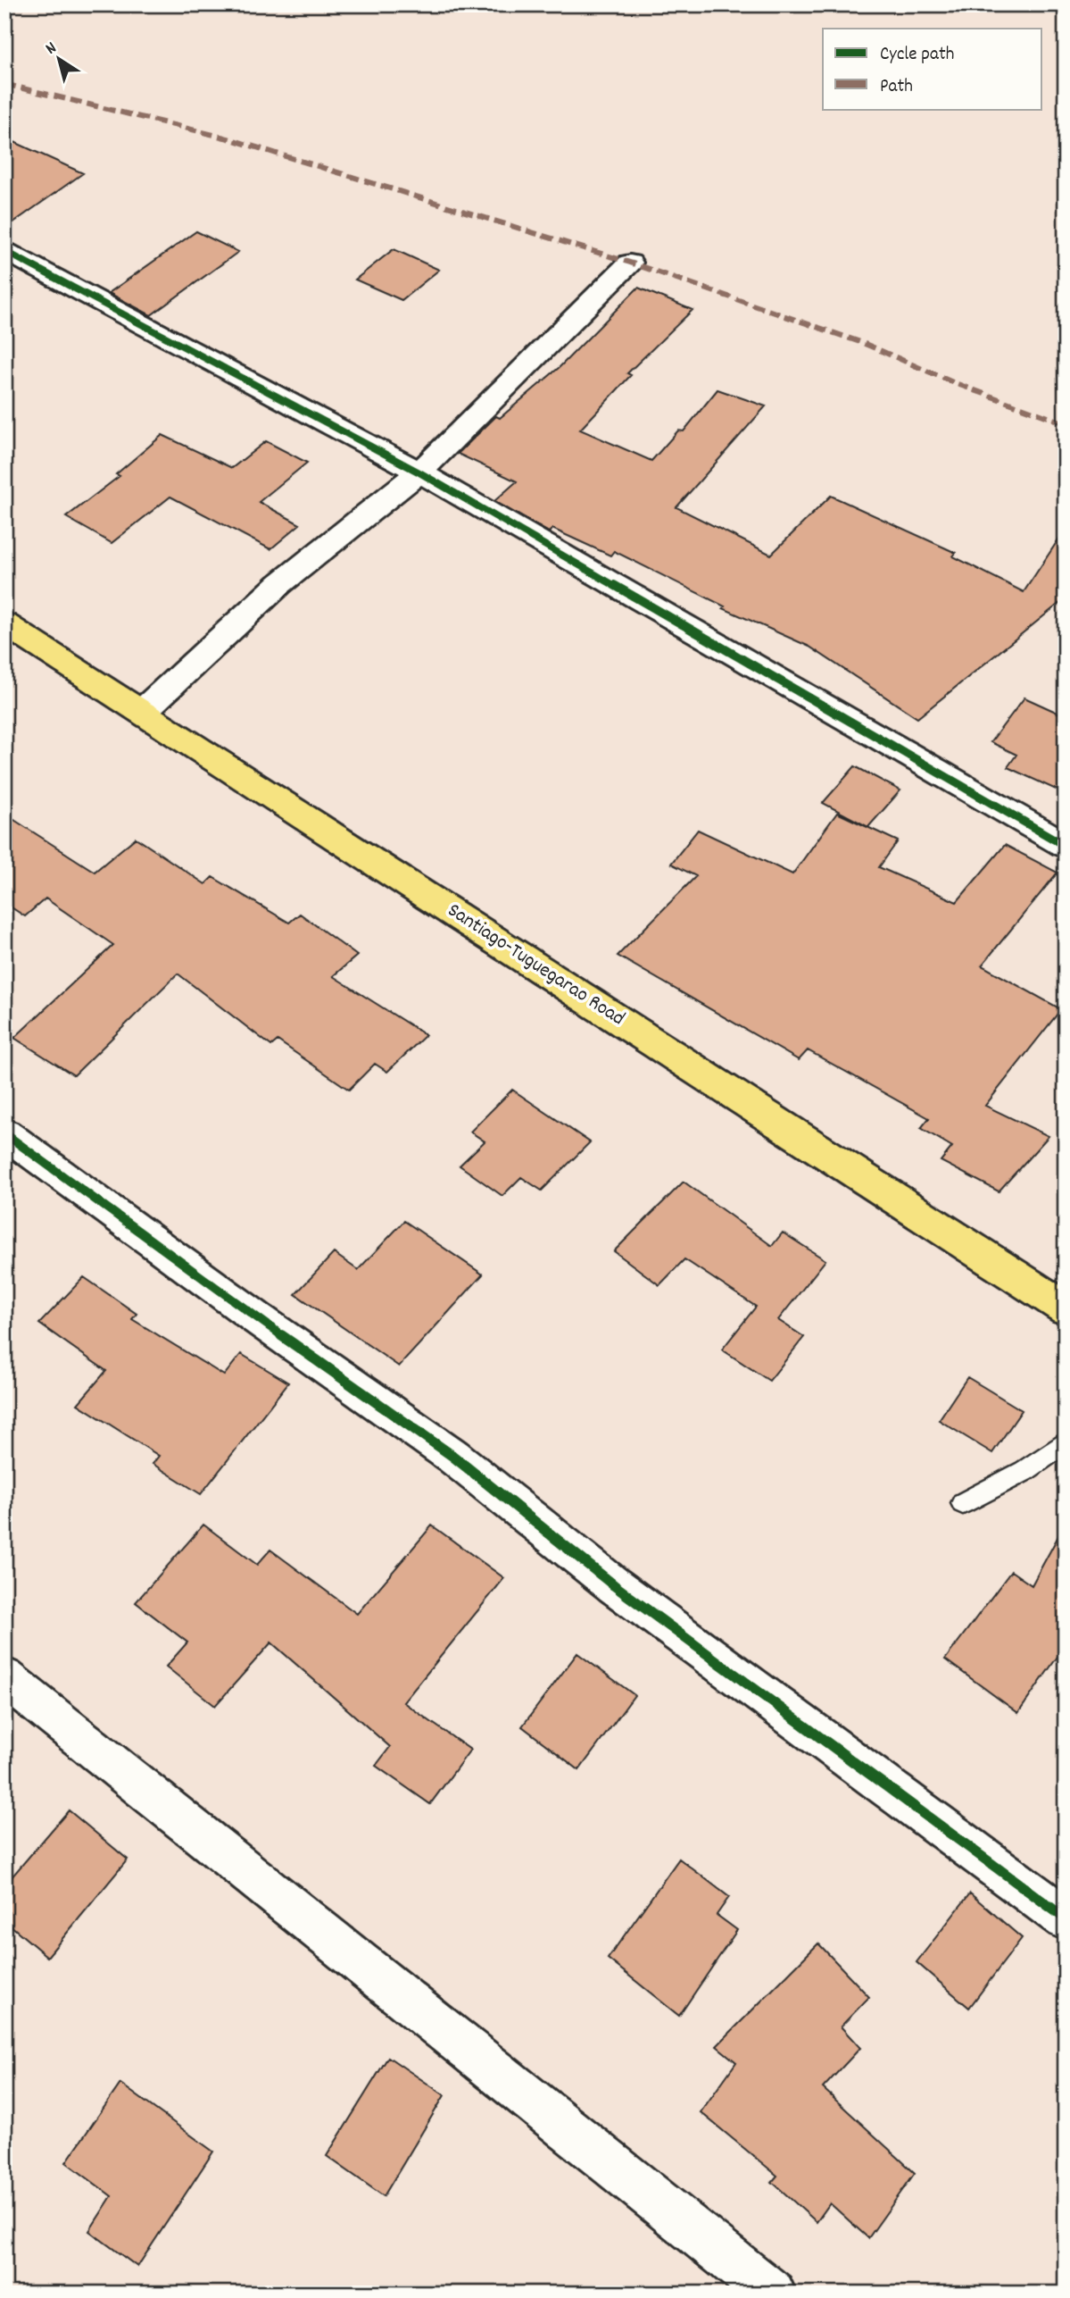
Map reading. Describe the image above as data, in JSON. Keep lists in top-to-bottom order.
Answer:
{
  "streets": {
    "highway": ["Santiago-Tuguegarao Road"]
  },
  "legend": ["Cycle path", "Path"],
  "north": "top left"
}
